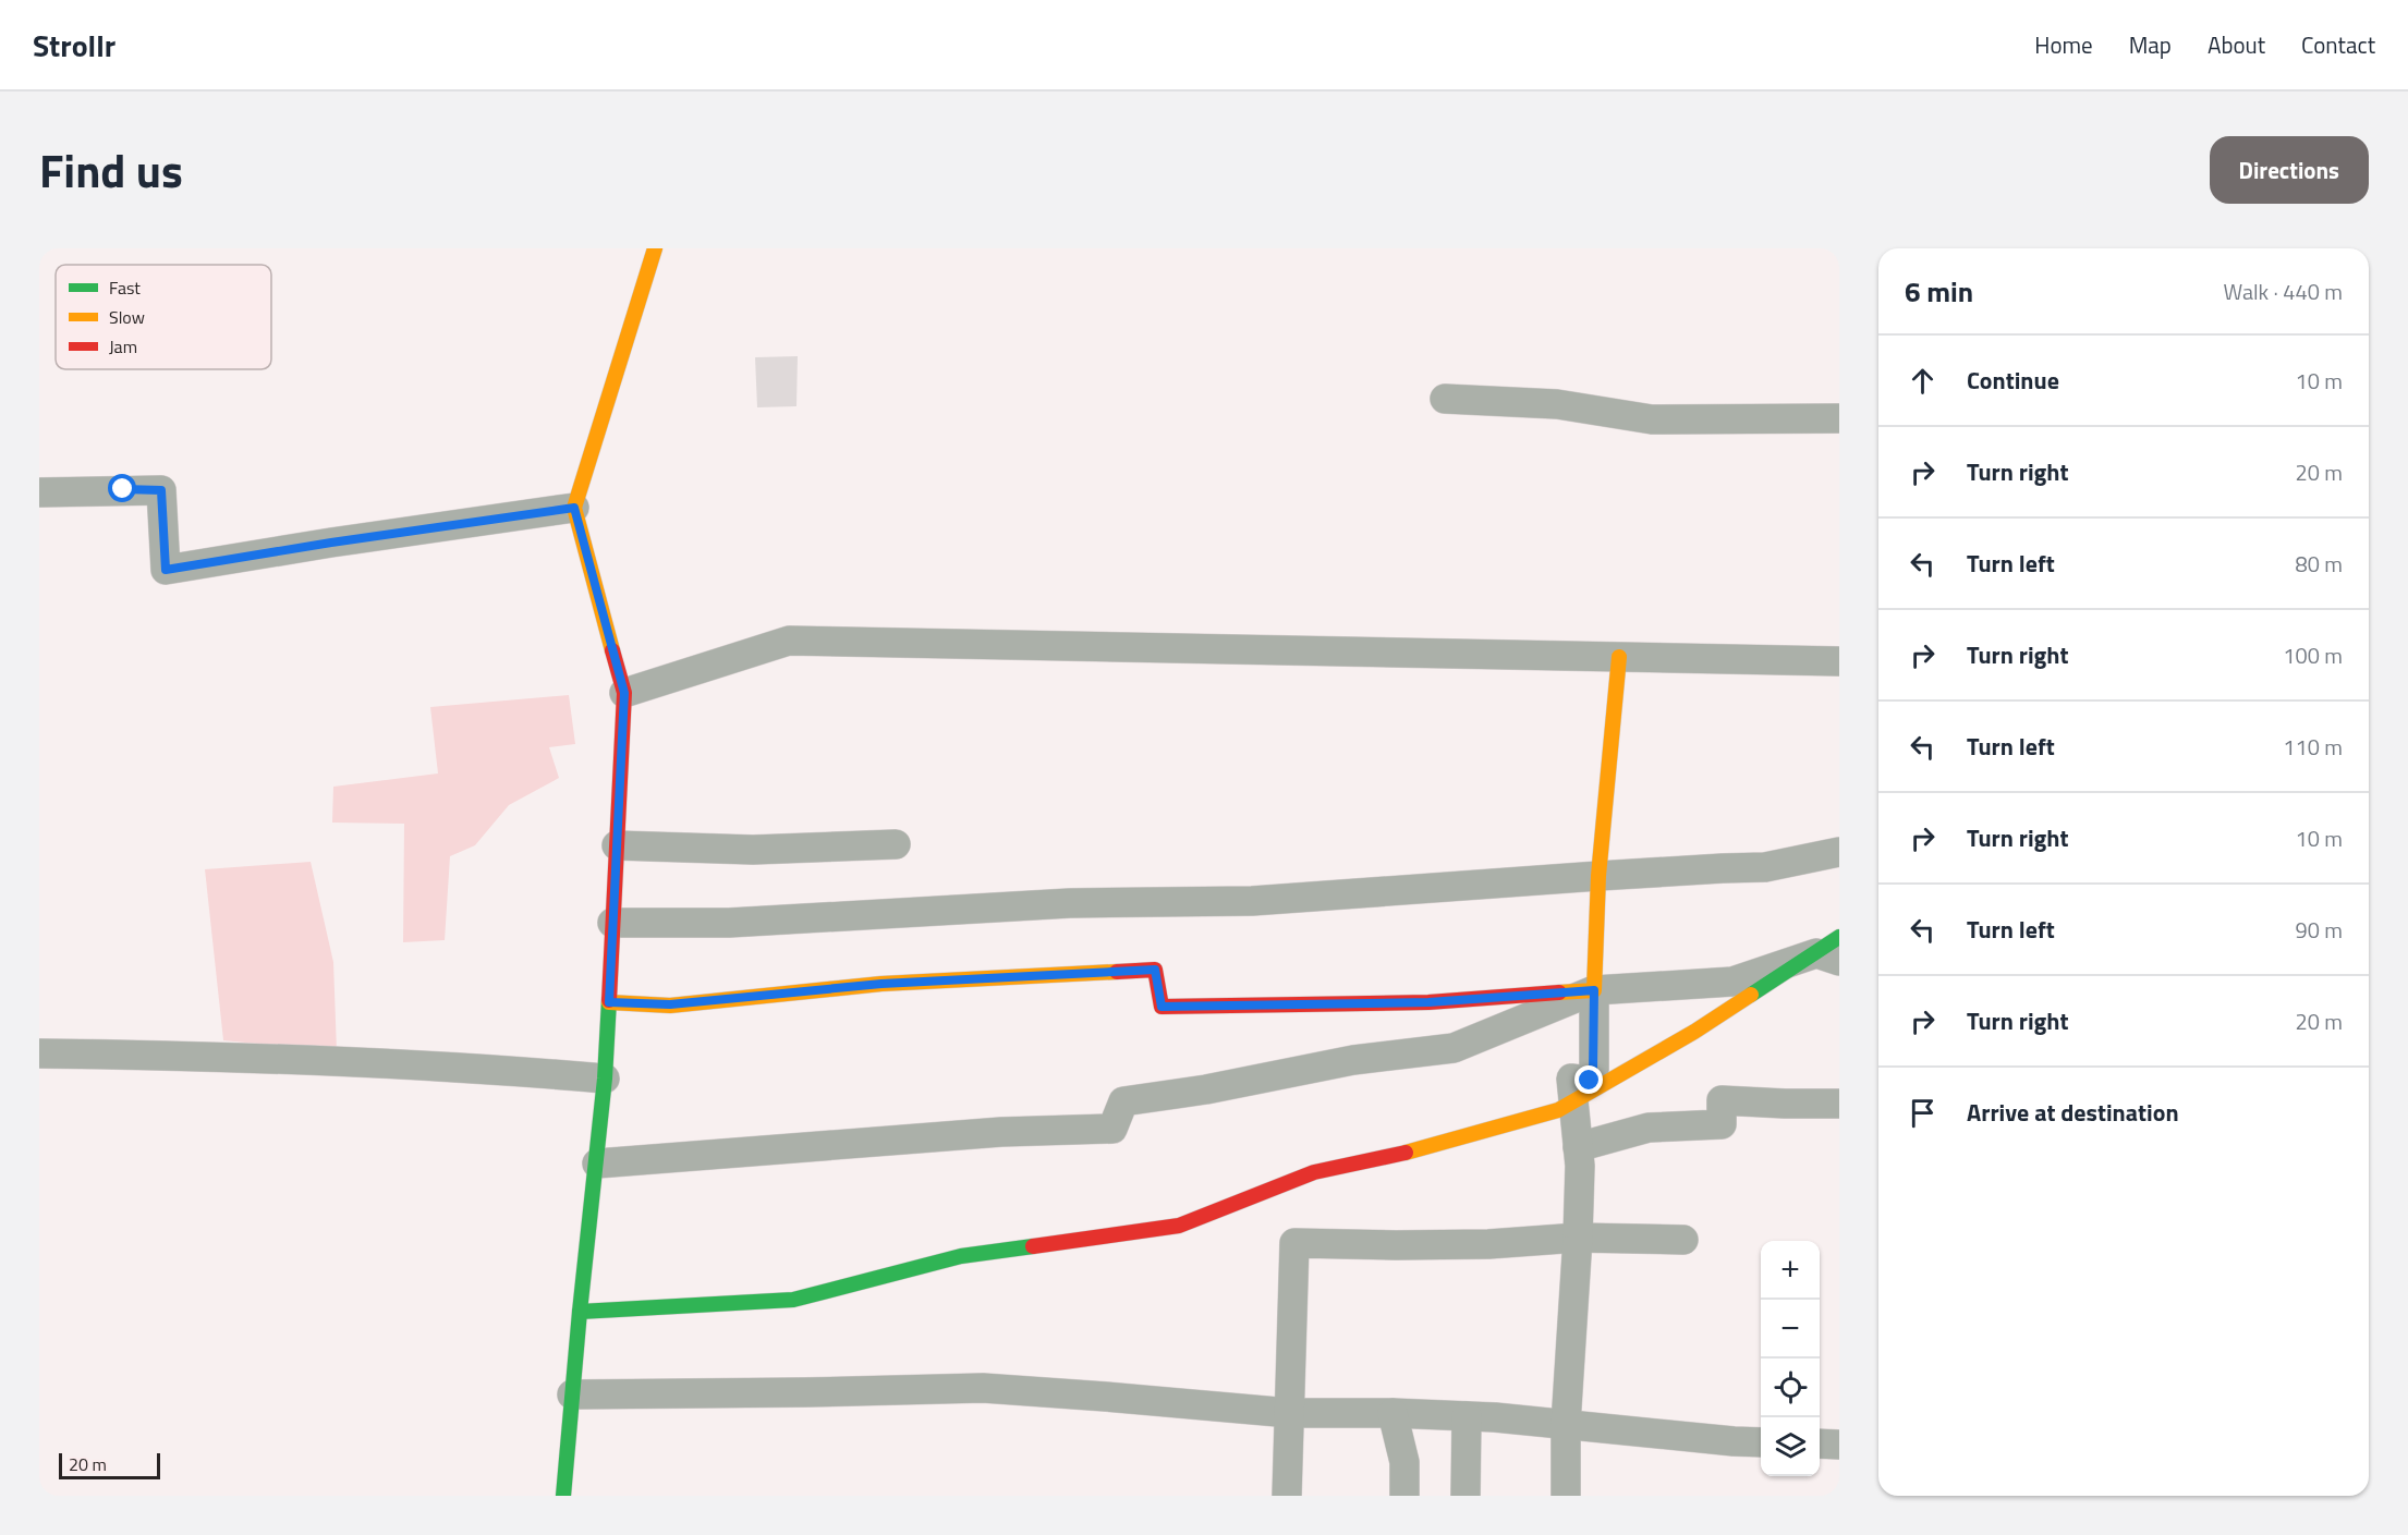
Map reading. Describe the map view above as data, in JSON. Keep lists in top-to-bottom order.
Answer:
{
  "legend": ["Fast", "Slow", "Jam"],
  "scale_bar": "20 m",
  "page": {
    "header": "Strollr",
    "nav": [
      "Home",
      "Map",
      "About",
      "Contact"
    ],
    "title": "Find us",
    "buttons": "Directions",
    "heading": ["6 min", "Walk · 440 m"],
    "list": [
      ["Continue", "10 m"],
      ["Turn right", "20 m"],
      ["Turn left", "80 m"],
      ["Turn right", "100 m"],
      ["Turn left", "110 m"],
      ["Turn right", "10 m"],
      ["Turn left", "90 m"],
      ["Turn right", "20 m"],
      "Arrive at destination"
    ],
    "map_buttons": ["+", "−"],
    "scale": "20 m"
  }
}
